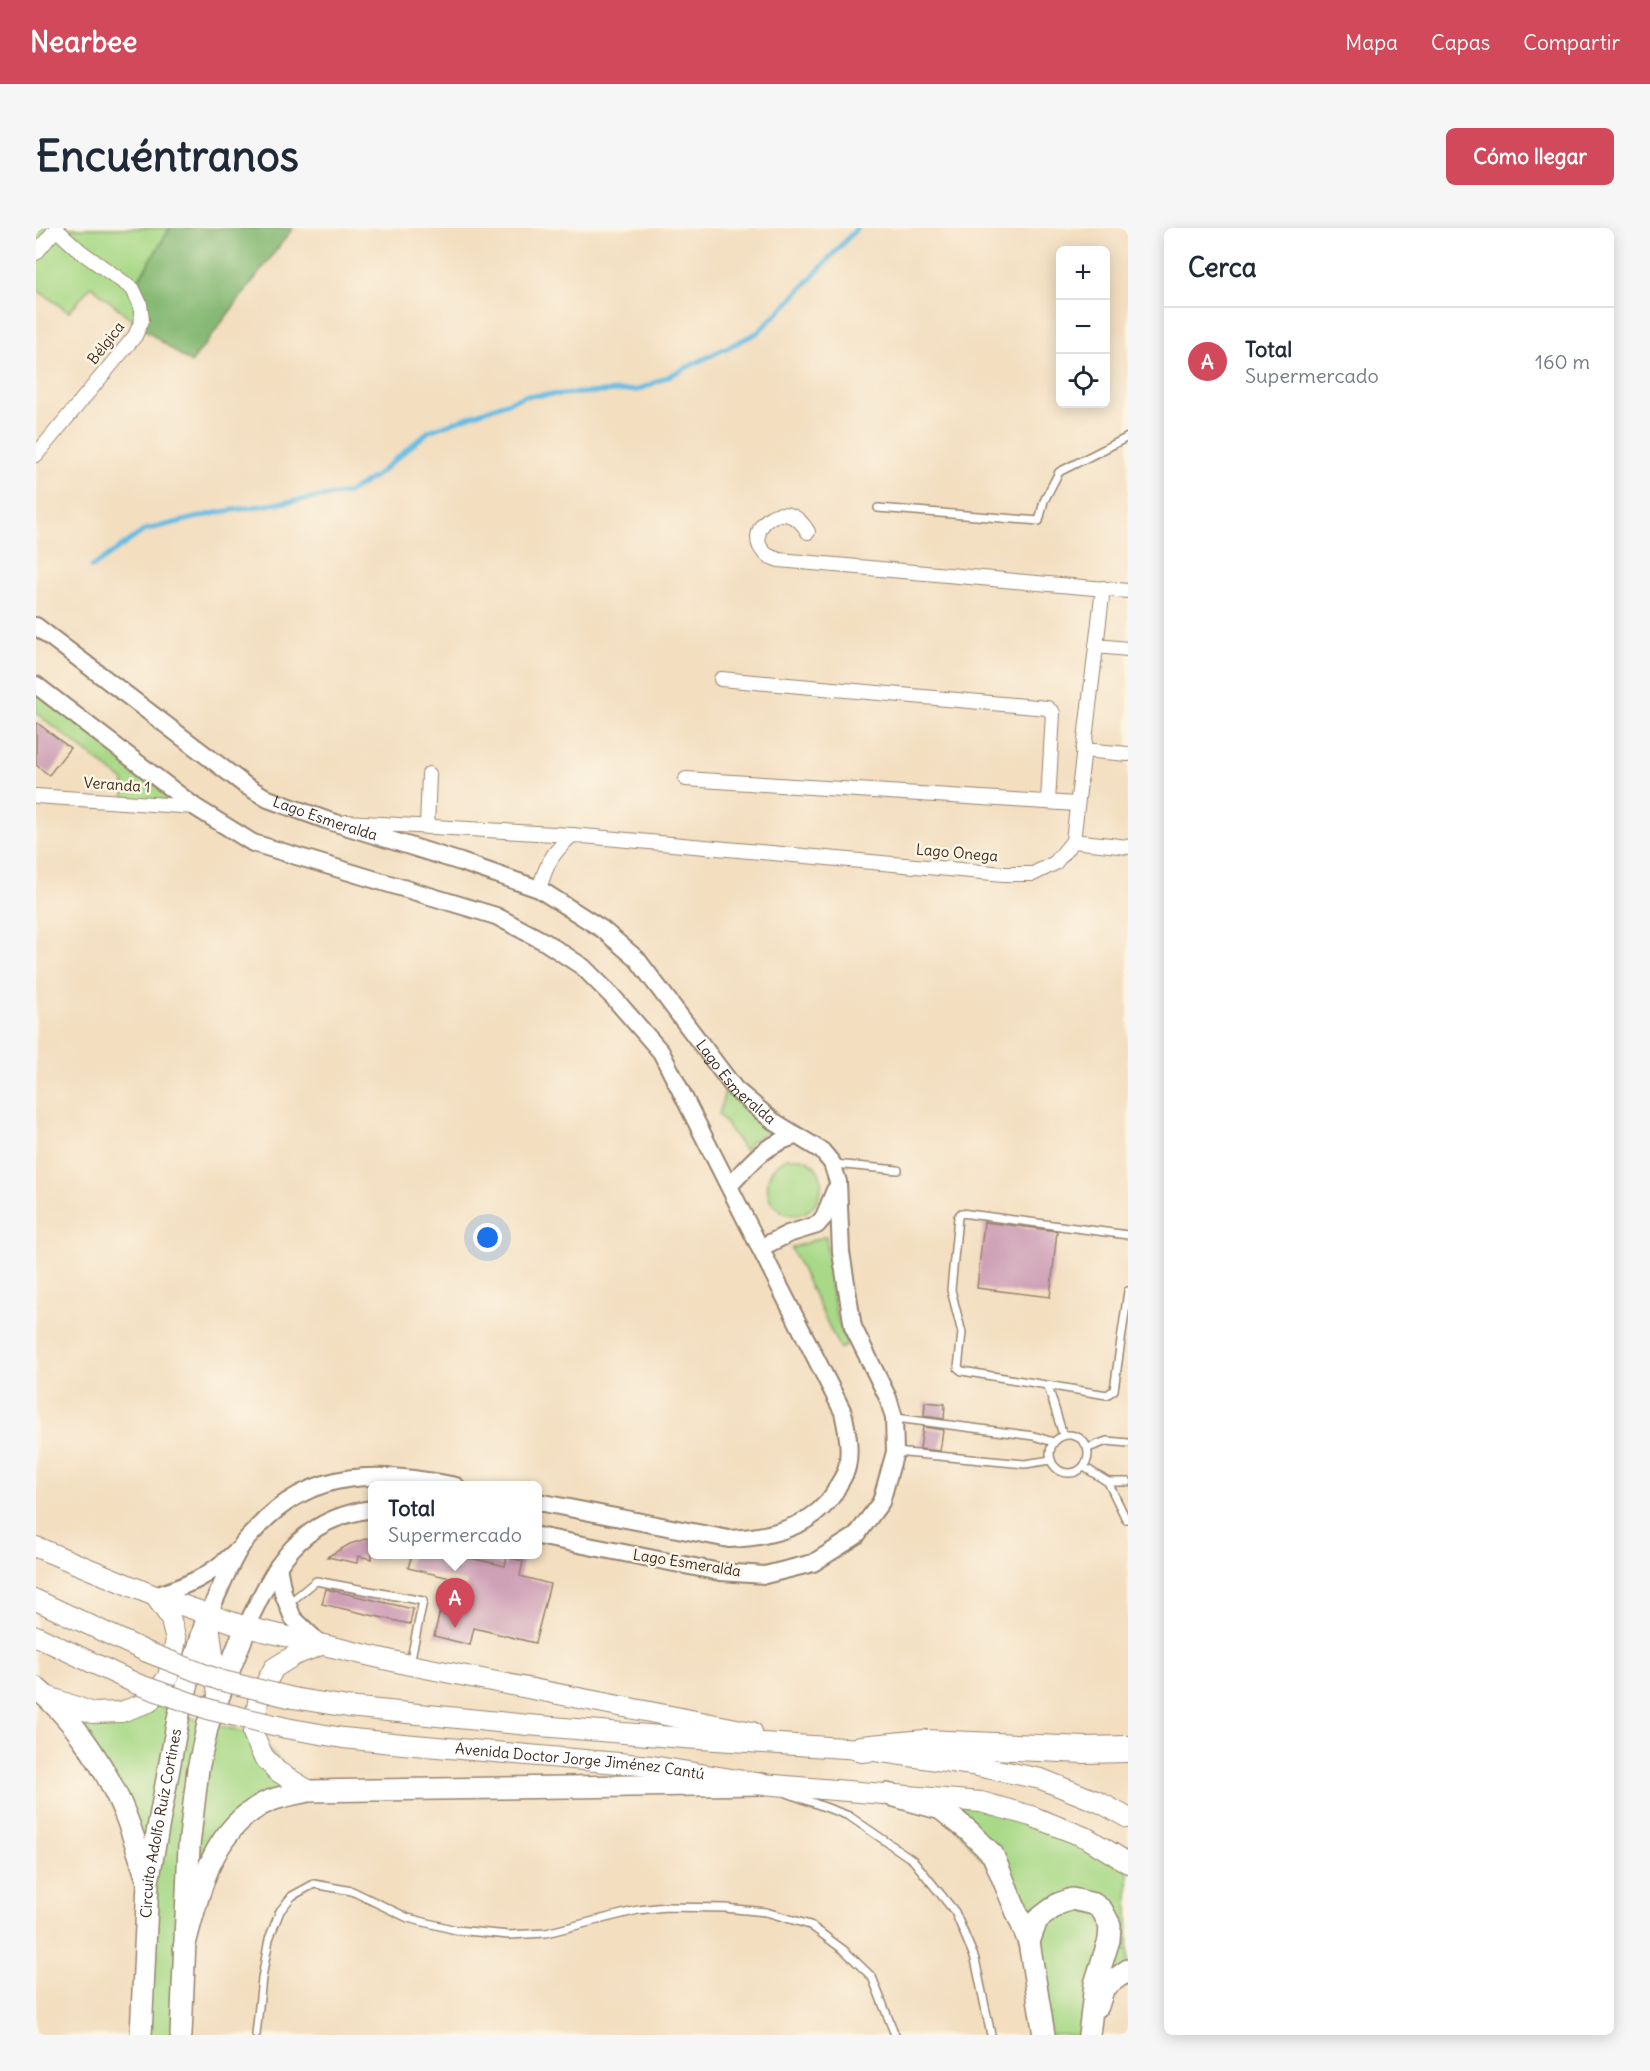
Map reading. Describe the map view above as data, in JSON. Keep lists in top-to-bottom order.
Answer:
{
  "streets": {
    "main road": ["Avenida Doctor Jorge Jiménez Cantú", "Circuito Adolfo Ruíz Cortines"],
    "street": [
      "Bélgica",
      "Veranda 1",
      "Lago Esmeralda",
      "Lago Onega"
    ]
  },
  "crossings": [
    ["Veranda 1", "Lago Esmeralda"],
    ["Lago Esmeralda", "Lago Onega"]
  ],
  "page": {
    "header": "Nearbee",
    "nav": ["Mapa", "Capas", "Compartir"],
    "buttons": "Cómo llegar",
    "title": "Encuéntranos",
    "heading": "Cerca",
    "map_buttons": ["+", "−"],
    "list": [
      {
        "mark": "A",
        "name": "Total",
        "note": "Supermercado",
        "value": "160 m"
      }
    ],
    "popup": ["Total", "Supermercado"],
    "pins": "A"
  }
}
